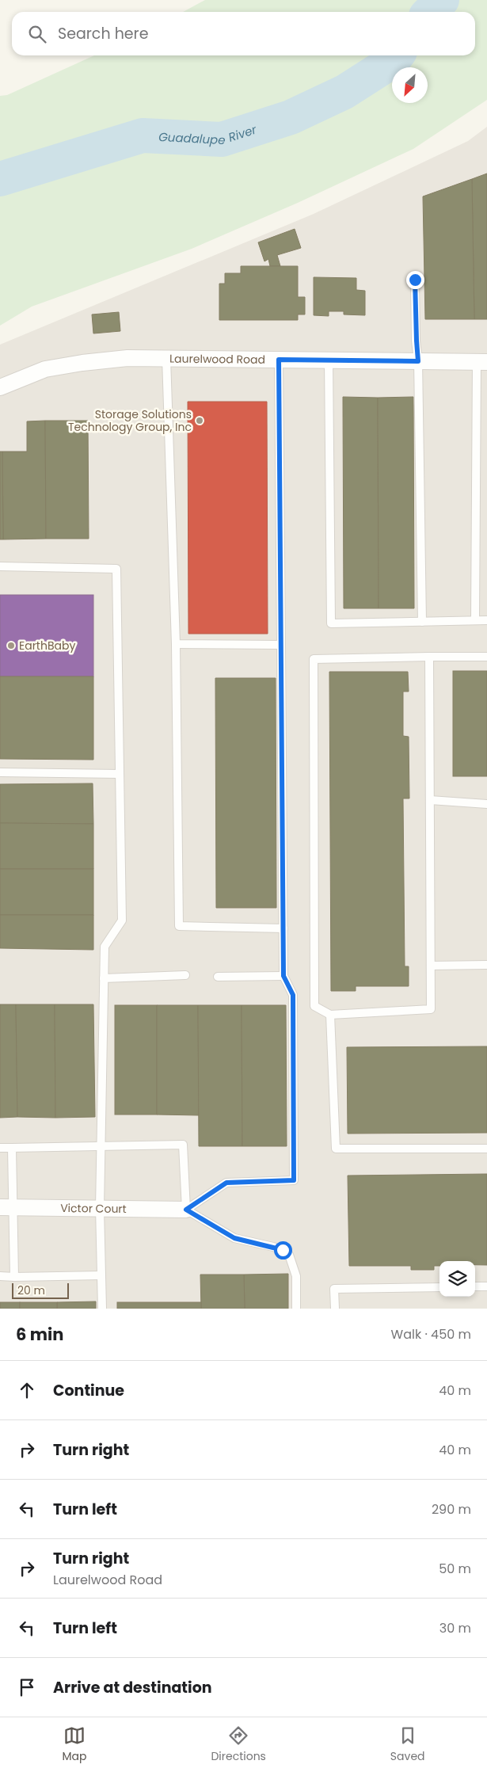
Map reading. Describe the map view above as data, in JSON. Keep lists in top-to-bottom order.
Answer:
{
  "streets": {
    "street": ["Laurelwood Road", "Victor Court"]
  },
  "water": ["Guadalupe River"],
  "places": ["Storage Solutions Technology Group, Inc", "EarthBaby"],
  "scale_bar": "20 m",
  "north": "bottom left",
  "page": {
    "search": "Search here",
    "scale": "20 m",
    "heading": ["6 min", "Walk · 450 m"],
    "list": [
      ["Continue", "40 m"],
      ["Turn right", "40 m"],
      ["Turn left", "290 m"],
      ["Turn right", "Laurelwood Road", "50 m"],
      ["Turn left", "30 m"],
      "Arrive at destination"
    ],
    "nav": ["Map", "Directions", "Saved"]
  }
}
